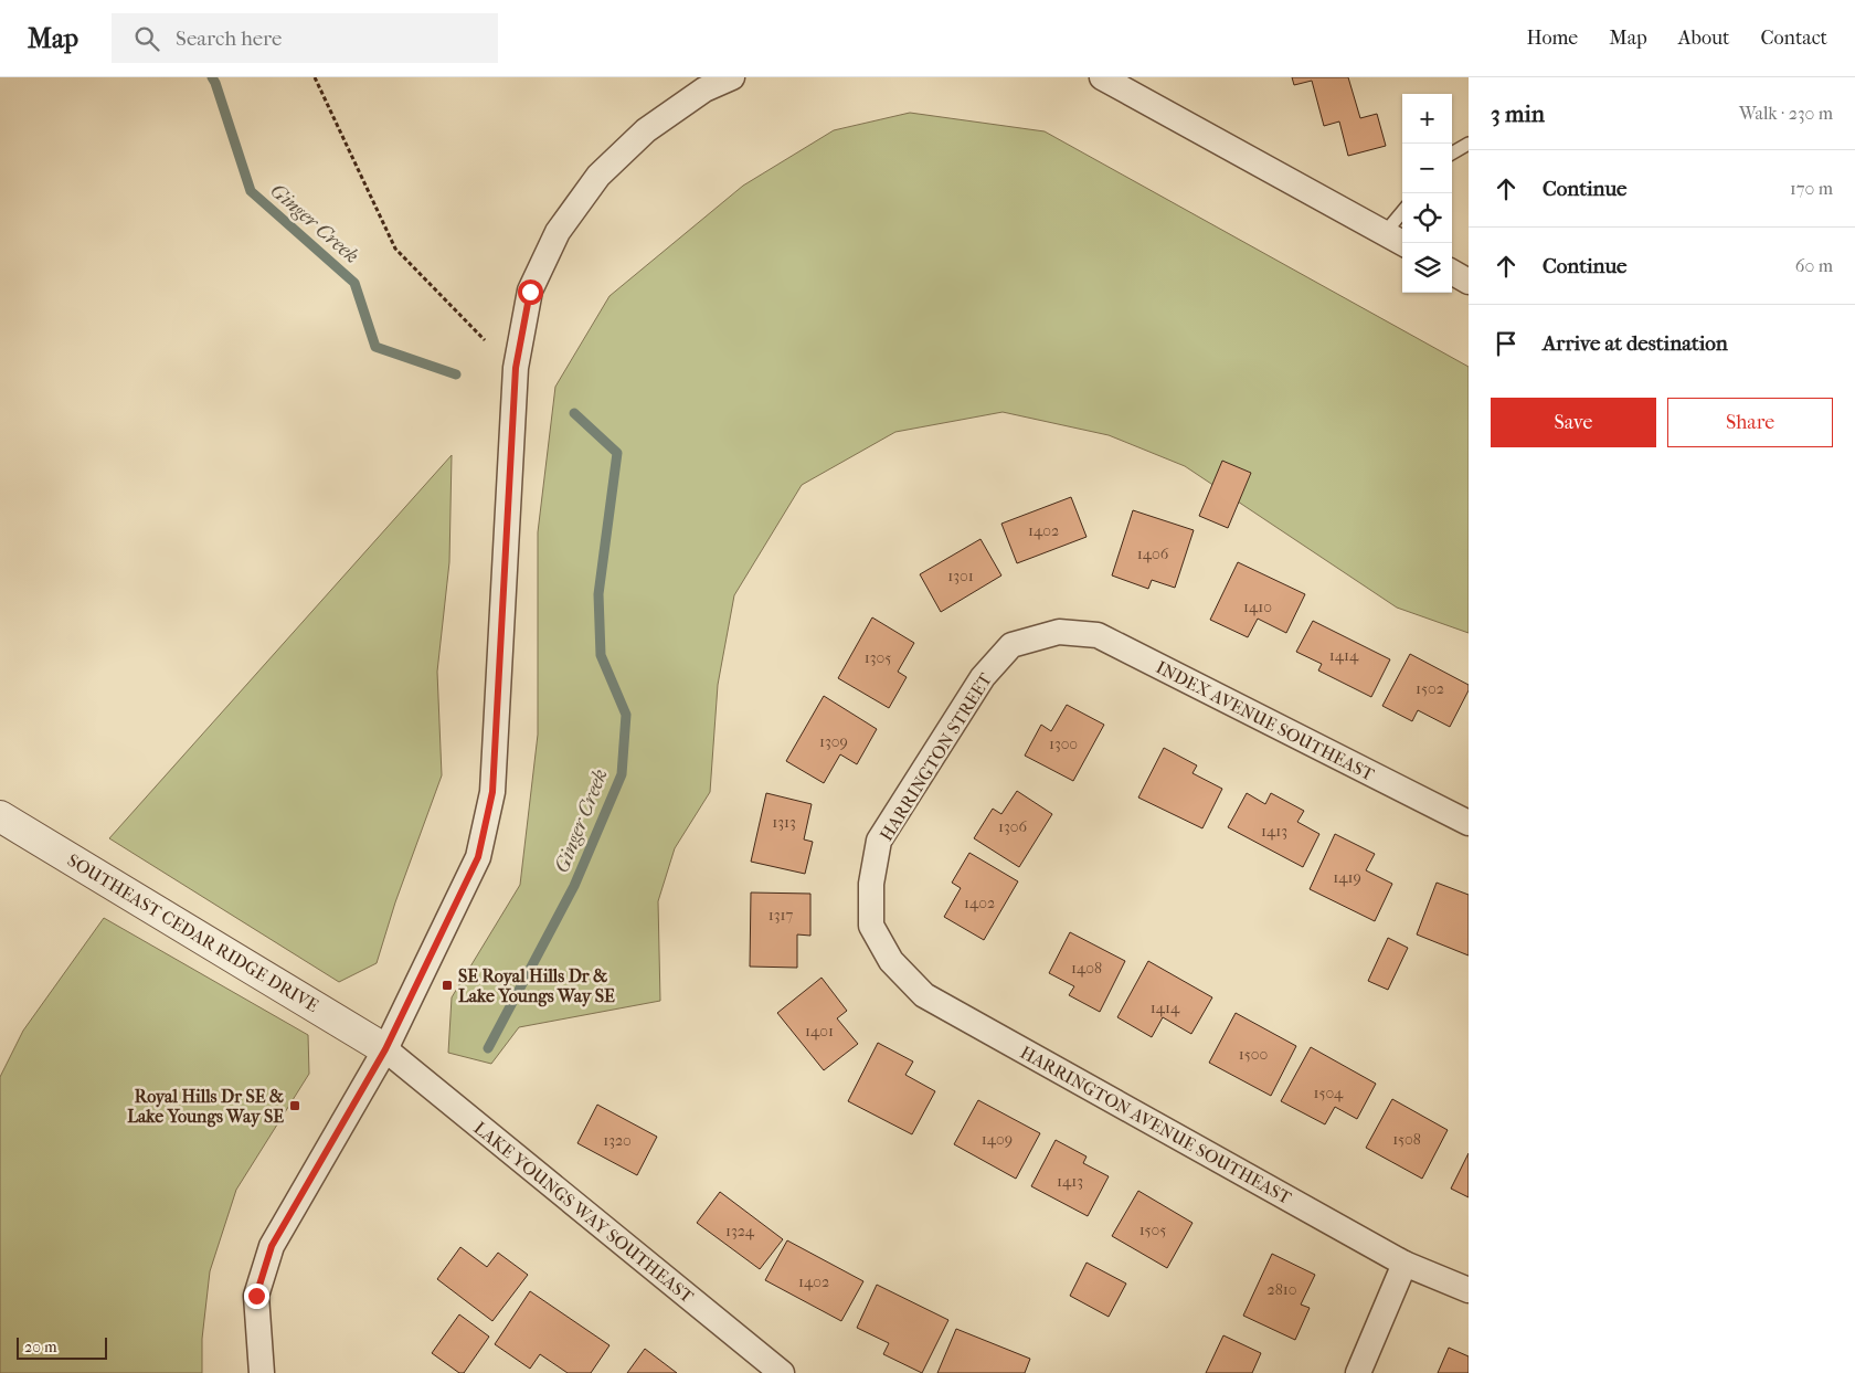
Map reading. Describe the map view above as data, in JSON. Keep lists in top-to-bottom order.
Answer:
{
  "streets": {
    "street": [
      "INDEX AVENUE SOUTHEAST",
      "HARRINGTON STREET",
      "SOUTHEAST CEDAR RIDGE DRIVE",
      "HARRINGTON AVENUE SOUTHEAST",
      "LAKE YOUNGS WAY SOUTHEAST"
    ]
  },
  "crossings": [
    ["INDEX AVENUE SOUTHEAST", "HARRINGTON STREET"],
    ["HARRINGTON STREET", "HARRINGTON AVENUE SOUTHEAST"],
    ["SOUTHEAST CEDAR RIDGE DRIVE", "LAKE YOUNGS WAY SOUTHEAST"]
  ],
  "water": ["Ginger Creek"],
  "places": {
    "transit": ["SE Royal Hills Dr & Lake Youngs Way SE", "Royal Hills Dr SE & Lake Youngs Way SE"]
  },
  "house_numbers": [
    "1402",
    "1406",
    "1301",
    "1410",
    "1414",
    "1305",
    "1502",
    "1309",
    "1300",
    "1313",
    "1306",
    "1413",
    "1419",
    "1402",
    "1317",
    "1408",
    "1414",
    "1401",
    "1500",
    "1504",
    "1409",
    "1508",
    "1320",
    "1413",
    "1505",
    "1324",
    "1402",
    "2810"
  ],
  "scale_bar": "20 m",
  "page": {
    "header": "Map",
    "search": "Search here",
    "nav": [
      "Home",
      "Map",
      "About",
      "Contact"
    ],
    "heading": ["3 min", "Walk · 230 m"],
    "map_buttons": ["+", "−"],
    "list": [
      ["Continue", "170 m"],
      ["Continue", "60 m"],
      "Arrive at destination"
    ],
    "buttons": ["Save", "Share"],
    "scale": "20 m"
  }
}
